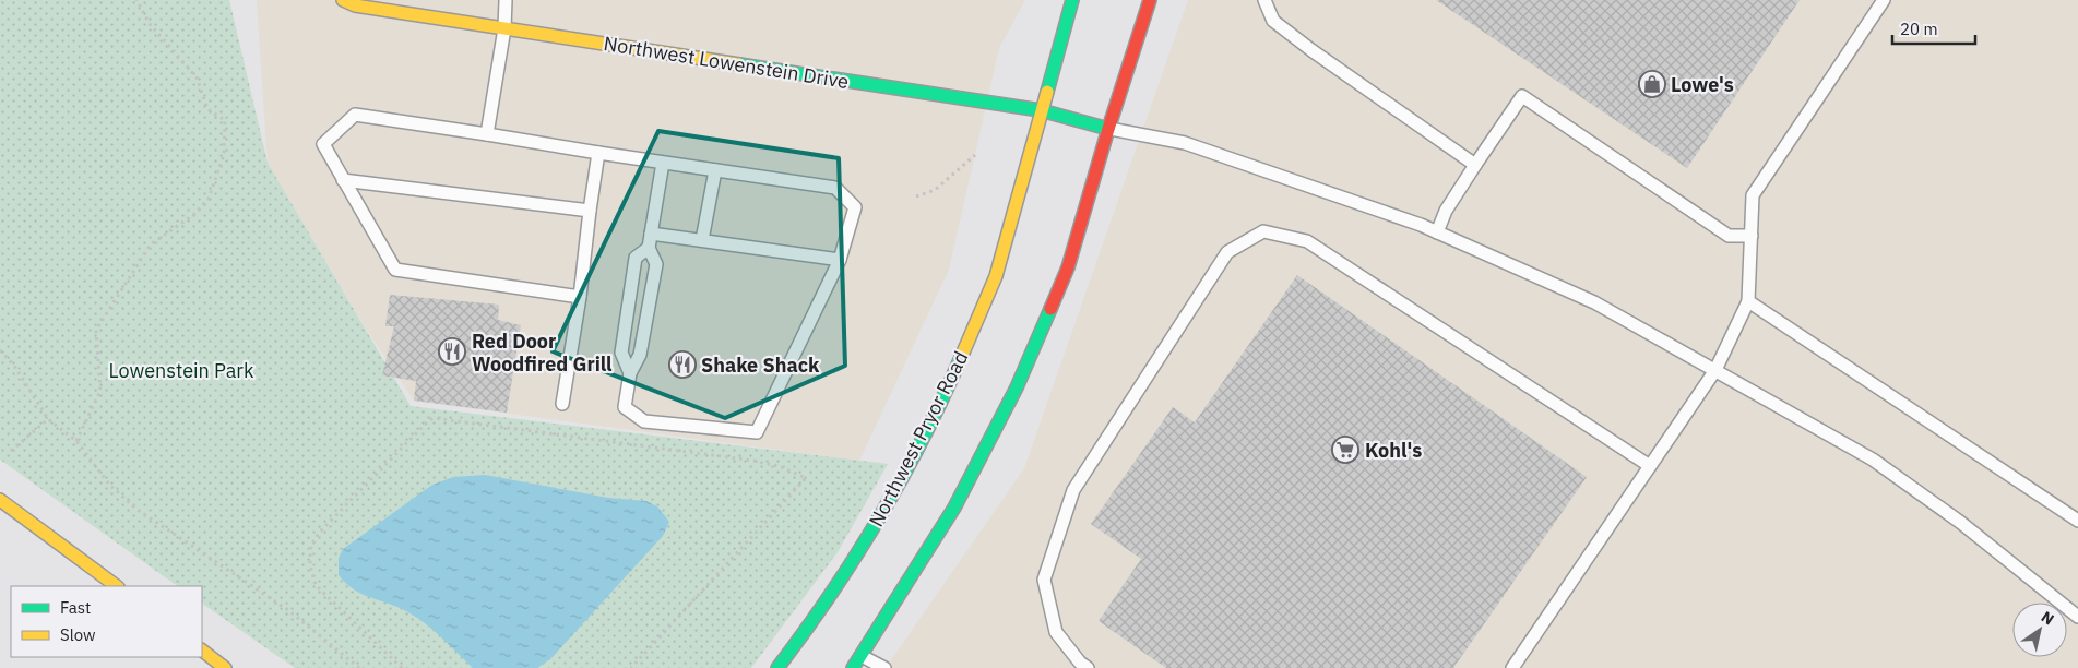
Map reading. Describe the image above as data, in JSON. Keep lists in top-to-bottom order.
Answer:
{
  "streets": {
    "main road": ["Northwest Lowenstein Drive", "Northwest Pryor Road"]
  },
  "crossings": [
    ["Northwest Lowenstein Drive", "Northwest Pryor Road"]
  ],
  "parks": ["Lowenstein Park"],
  "places": {
    "shop": ["Lowe's"],
    "restaurant": ["Red Door Woodfired Grill", "Shake Shack"],
    "supermarket": ["Kohl's"]
  },
  "legend": ["Fast", "Slow"],
  "scale_bar": "20 m",
  "north": "top right"
}
